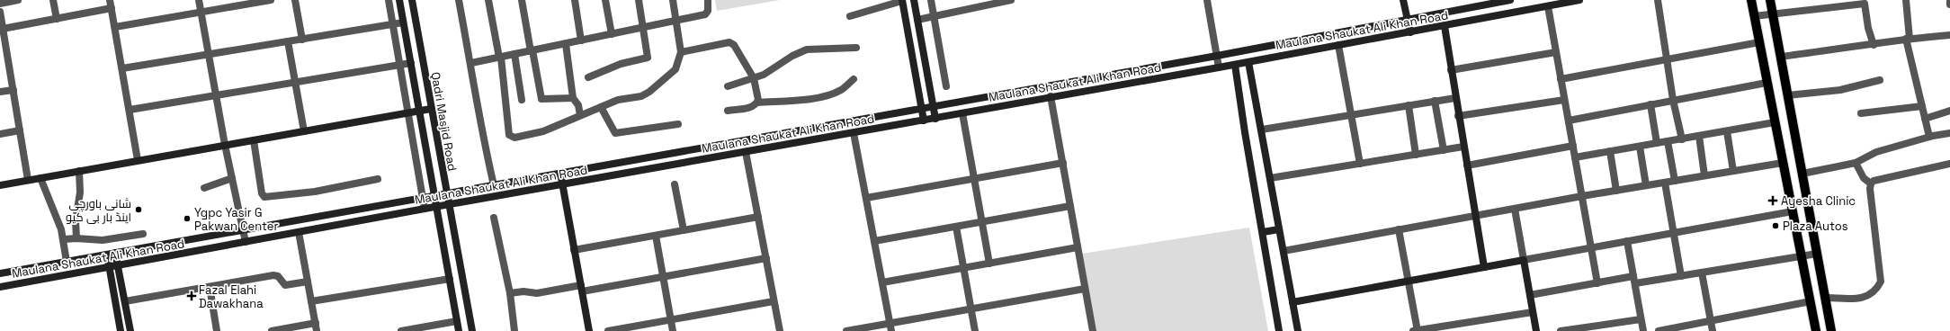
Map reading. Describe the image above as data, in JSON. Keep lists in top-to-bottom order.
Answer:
{
  "streets": {
    "main road": ["Maulana Shaukat Ali Khan Road", "Qadri Masjid Road"]
  },
  "crossings": [
    ["Maulana Shaukat Ali Khan Road", "Qadri Masjid Road"]
  ],
  "places": {
    "health": ["Ayesha Clinic", "Fazal Elahi Dawakhana"],
    "other": ["شانی باورچی اینڈ بار بی کیو", "Ygpc Yasir G Pakwan Center", "Plaza Autos"]
  }
}
